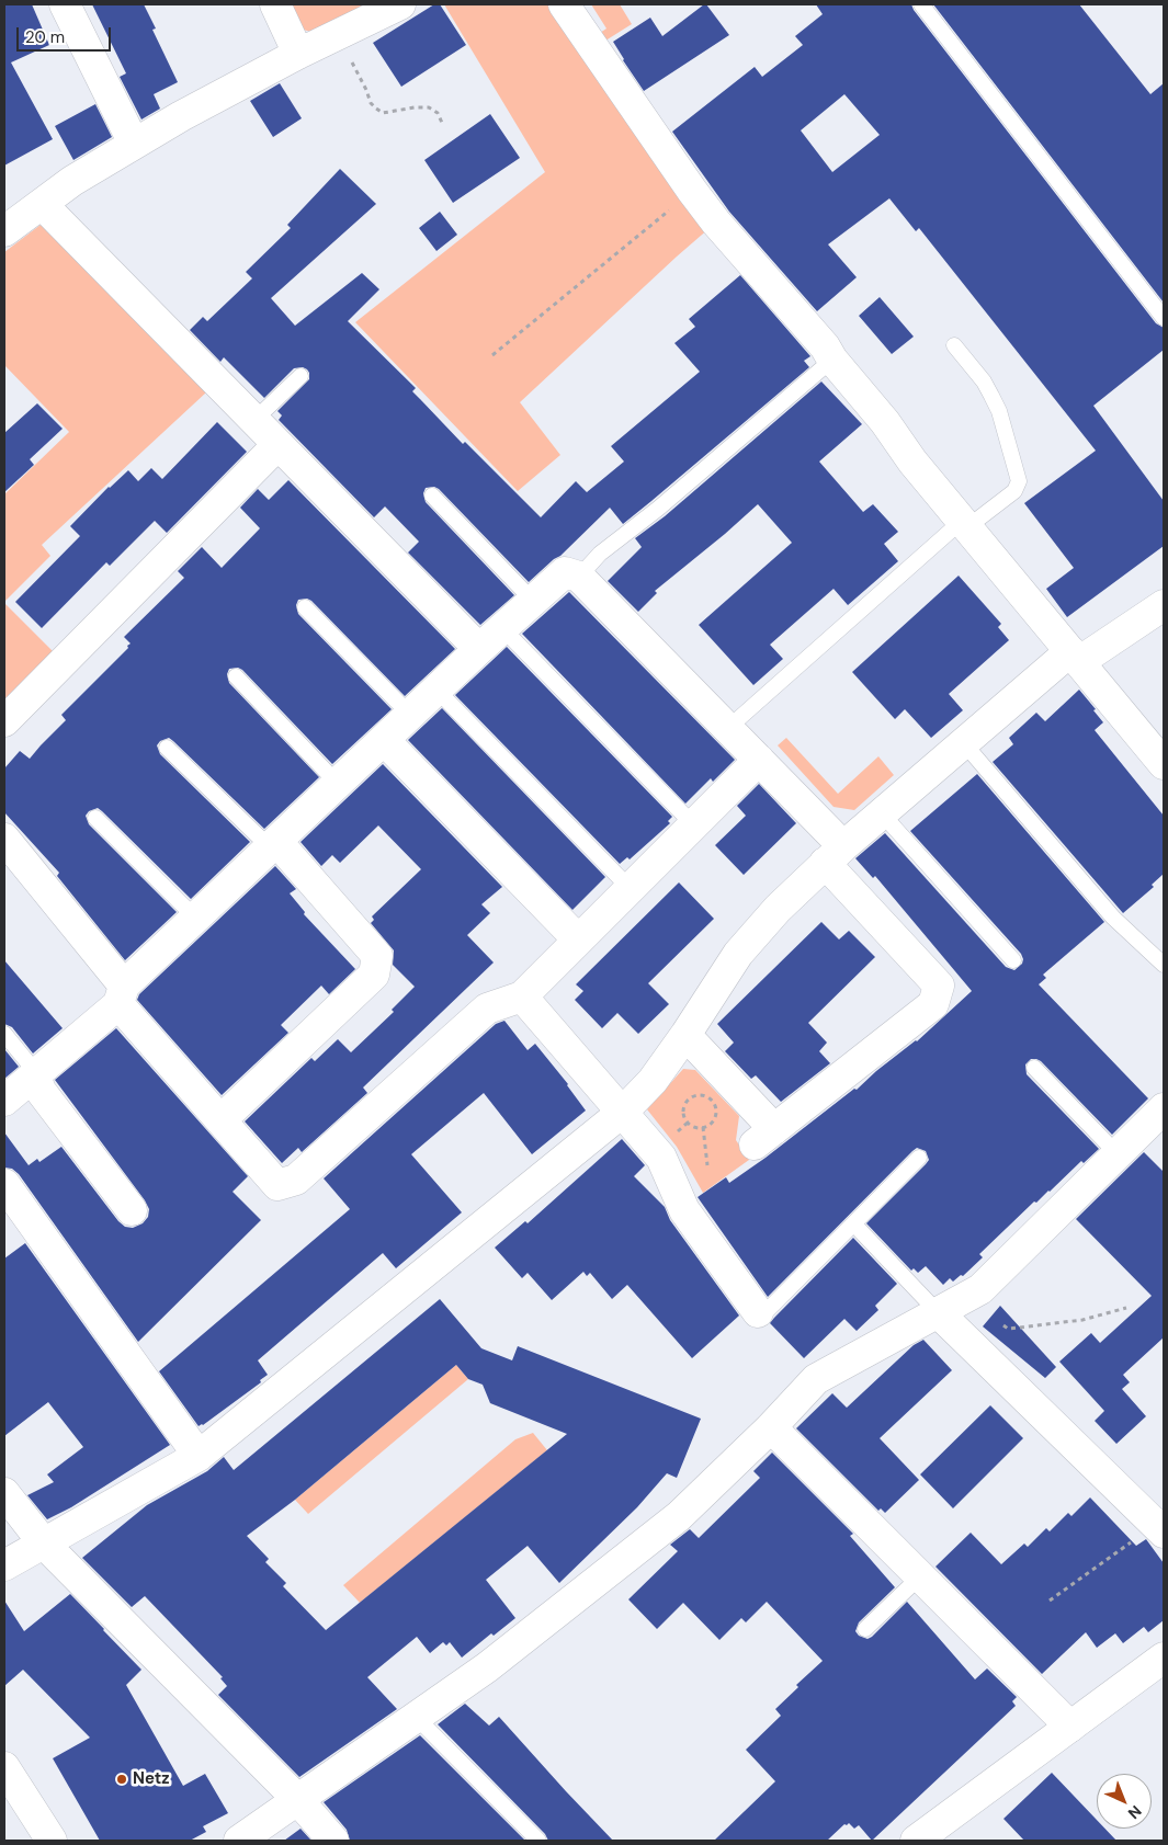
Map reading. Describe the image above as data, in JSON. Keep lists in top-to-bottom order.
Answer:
{
  "places": ["Netz"],
  "scale_bar": "20 m",
  "north": "bottom right"
}
